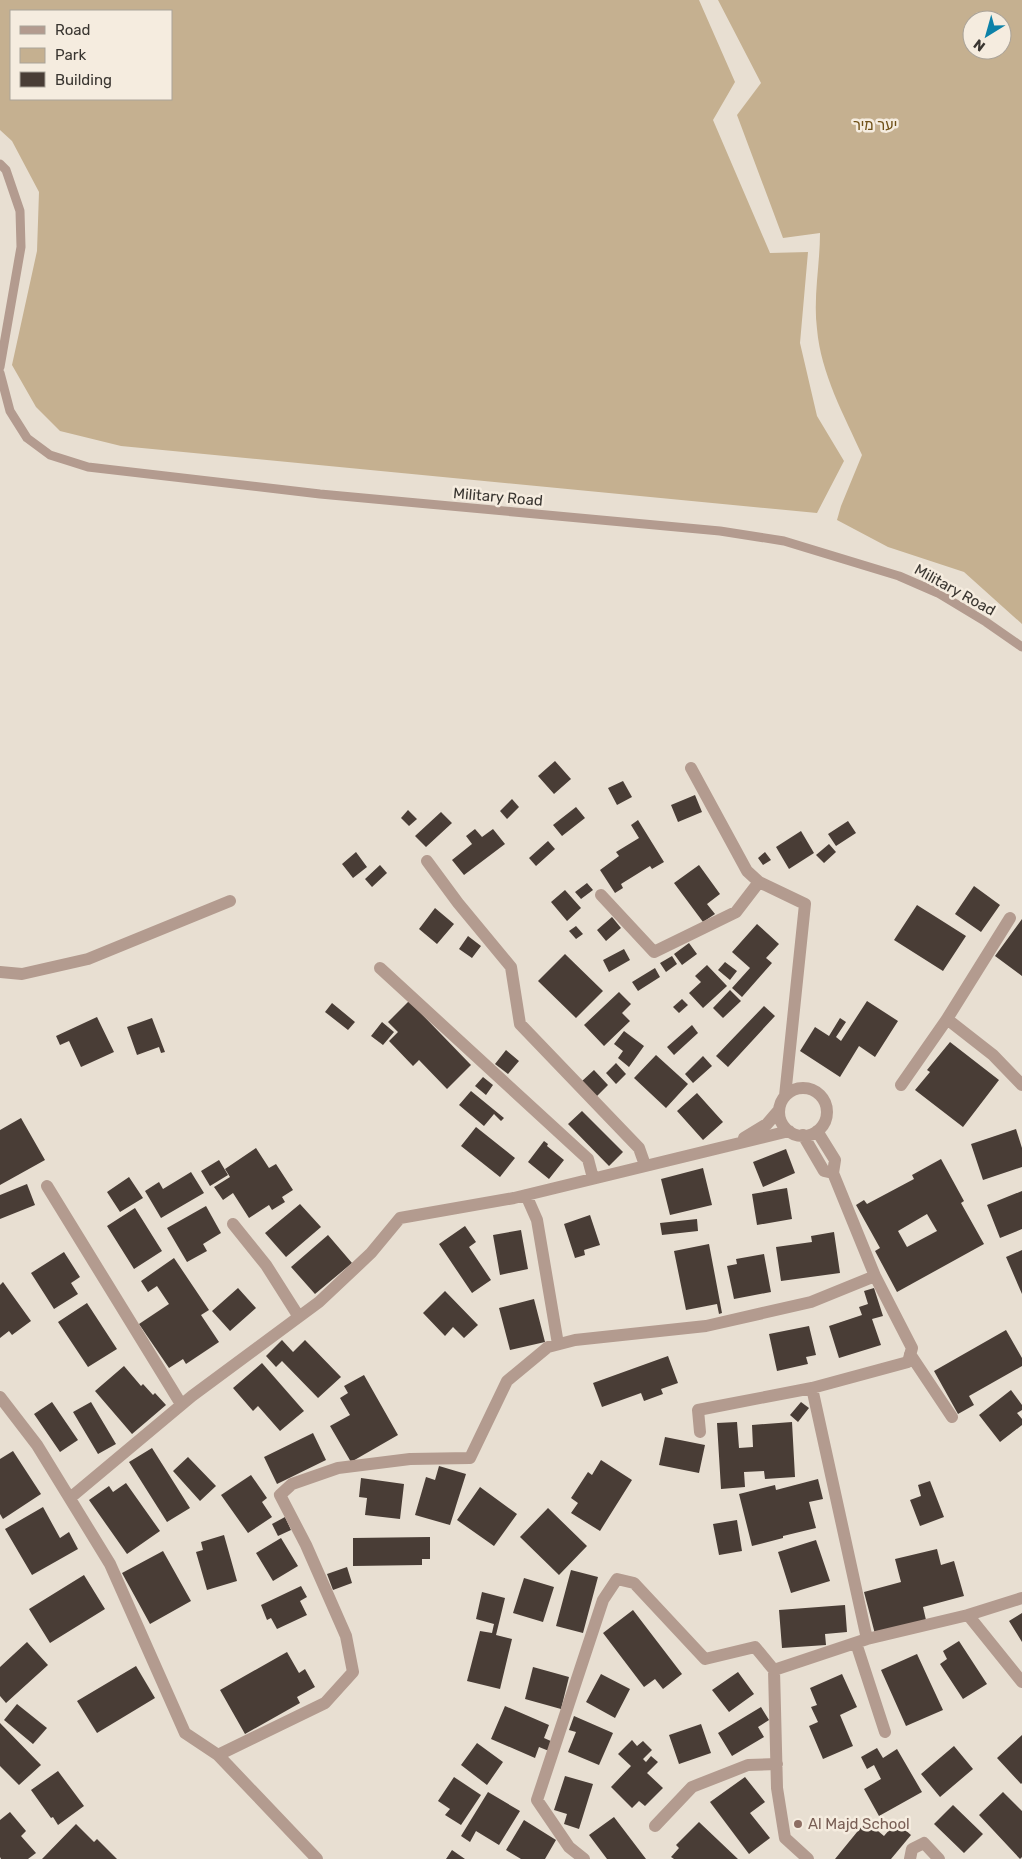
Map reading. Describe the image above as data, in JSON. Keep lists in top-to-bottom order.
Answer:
{
  "streets": {
    "lane": ["Military Road"]
  },
  "parks": ["יער מיר"],
  "places": ["Al Majd School"],
  "legend": ["Road", "Park", "Building"],
  "north": "bottom left"
}
